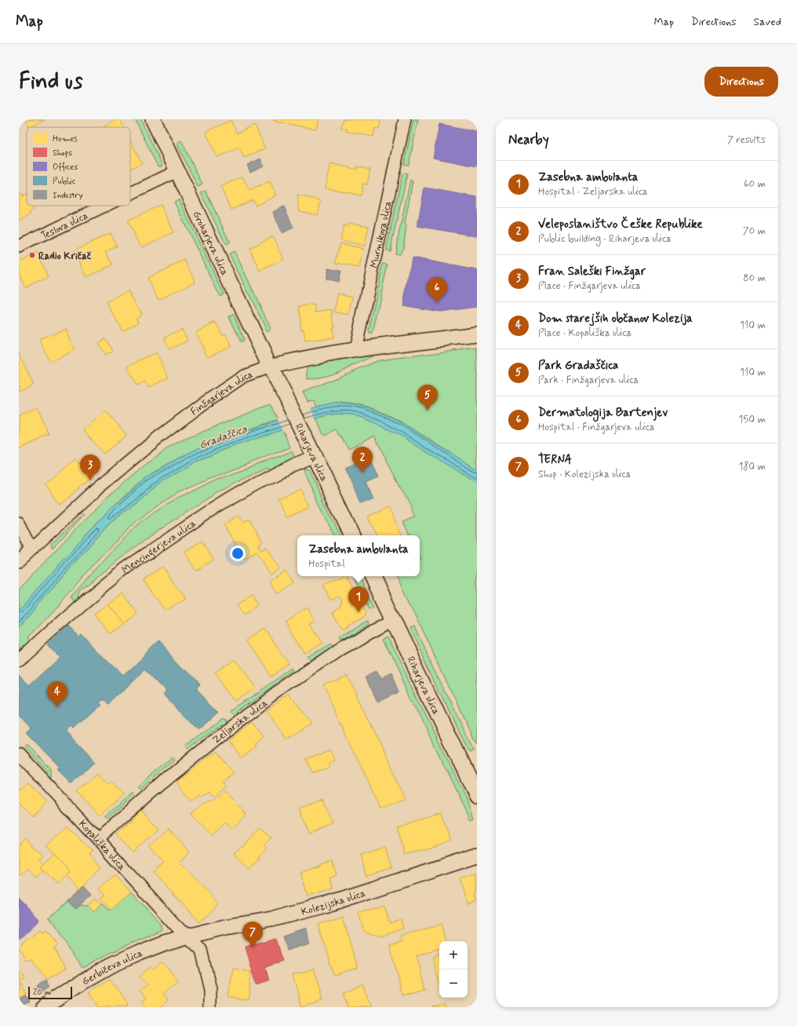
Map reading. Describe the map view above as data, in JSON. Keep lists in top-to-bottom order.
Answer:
{
  "streets": {
    "street": [
      "Teslova ulica",
      "Murnikova ulica",
      "Groharjeva ulica",
      "Finžgarjeva ulica",
      "Riharjeva ulica",
      "Mencingerjeva ulica",
      "Zeljarska ulica",
      "Kopališka ulica",
      "Kolezijska ulica",
      "Gerbičeva ulica"
    ]
  },
  "crossings": [
    ["Teslova ulica", "Groharjeva ulica"],
    ["Murnikova ulica", "Finžgarjeva ulica"],
    ["Groharjeva ulica", "Finžgarjeva ulica"],
    ["Groharjeva ulica", "Riharjeva ulica"],
    ["Finžgarjeva ulica", "Riharjeva ulica"],
    ["Riharjeva ulica", "Mencingerjeva ulica"],
    ["Riharjeva ulica", "Zeljarska ulica"],
    ["Zeljarska ulica", "Kopališka ulica"],
    ["Kopališka ulica", "Kolezijska ulica"],
    ["Kopališka ulica", "Gerbičeva ulica"],
    ["Kolezijska ulica", "Gerbičeva ulica"]
  ],
  "water": ["Gradaščica"],
  "places": ["Radio Kričač"],
  "legend": [
    "Homes",
    "Shops",
    "Offices",
    "Public",
    "Industry"
  ],
  "scale_bar": "20 m",
  "page": {
    "header": "Map",
    "nav": ["Map", "Directions", "Saved"],
    "buttons": "Directions",
    "title": "Find us",
    "heading": ["Nearby", "7 results"],
    "list": [
      {
        "mark": "1",
        "name": "Zasebna ambulanta",
        "note": "Hospital · Zeljarska ulica",
        "value": "60 m"
      },
      {
        "mark": "2",
        "name": "Veleposlaništvo Češke Republike",
        "note": "Public building · Riharjeva ulica",
        "value": "70 m"
      },
      {
        "mark": "3",
        "name": "Fran Saleški Finžgar",
        "note": "Place · Finžgarjeva ulica",
        "value": "80 m"
      },
      {
        "mark": "4",
        "name": "Dom starejših občanov Kolezija",
        "note": "Place · Kopališka ulica",
        "value": "110 m"
      },
      {
        "mark": "5",
        "name": "Park Gradaščica",
        "note": "Park · Finžgarjeva ulica",
        "value": "110 m"
      },
      {
        "mark": "6",
        "name": "Dermatologija Bartenjev",
        "note": "Hospital · Finžgarjeva ulica",
        "value": "150 m"
      },
      {
        "mark": "7",
        "name": "TERNA",
        "note": "Shop · Kolezijska ulica",
        "value": "180 m"
      }
    ],
    "pins": [
      "6",
      "5",
      "2",
      "3",
      "1",
      "4",
      "7"
    ],
    "popup": ["Zasebna ambulanta", "Hospital"],
    "map_buttons": ["+", "−"],
    "scale": "20 m"
  }
}
